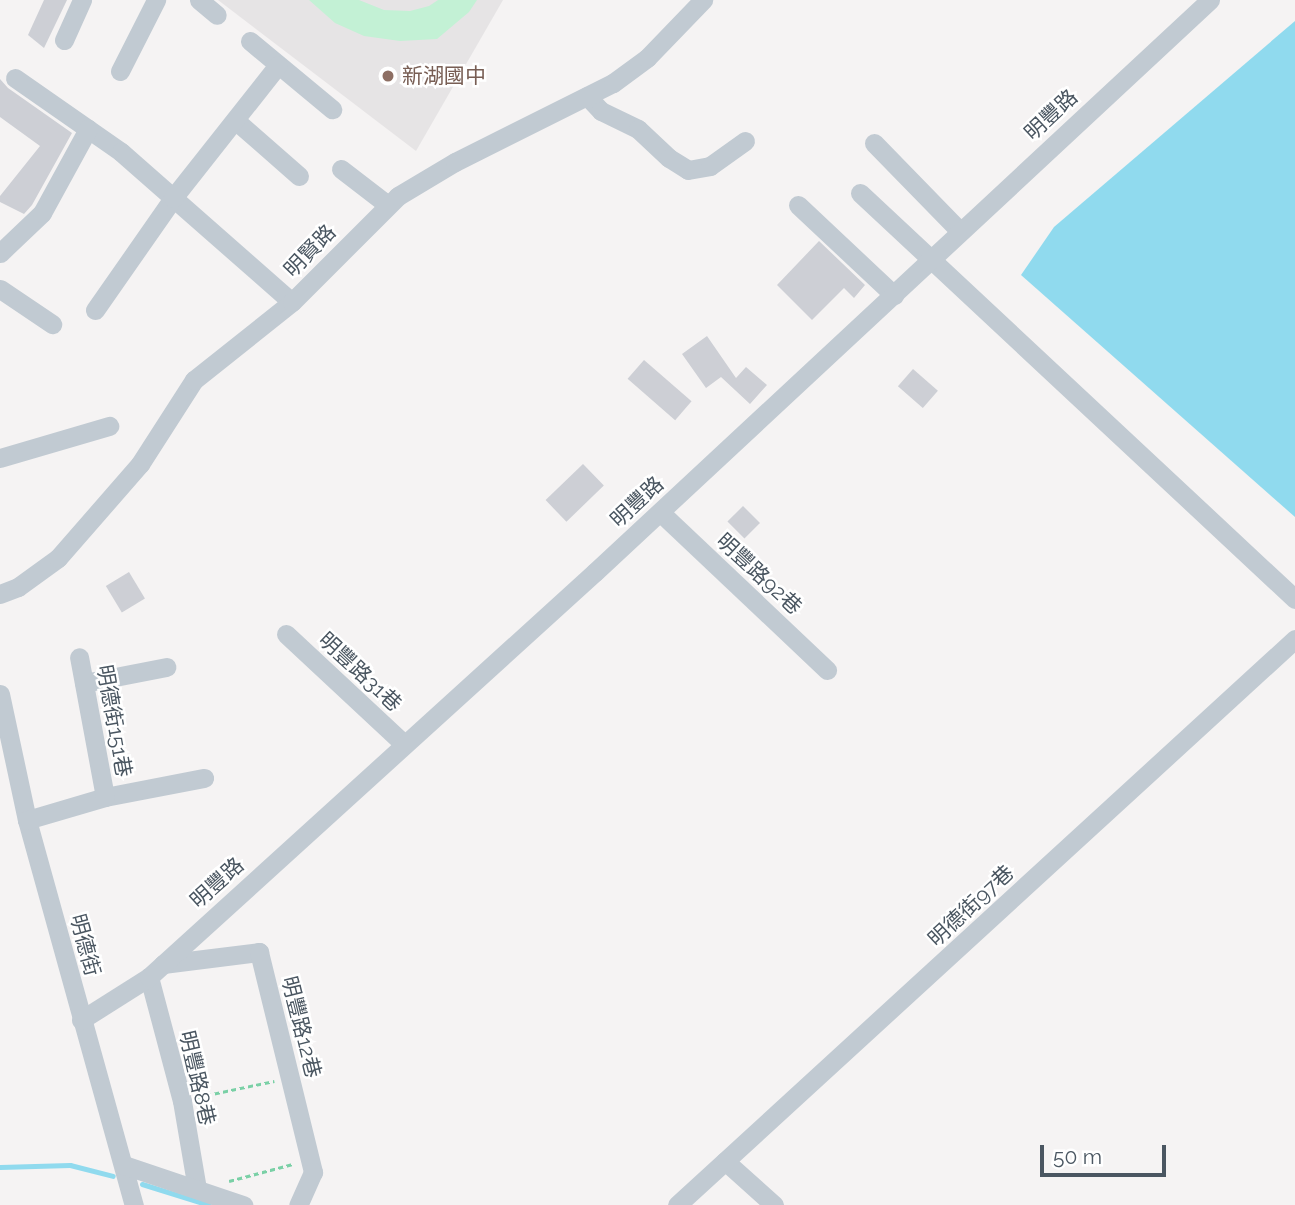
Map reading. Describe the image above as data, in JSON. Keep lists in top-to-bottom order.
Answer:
{
  "streets": {
    "street": [
      "明豐路",
      "明賢路",
      "明豐路92巷",
      "明豐路31巷",
      "明德街151巷",
      "明德街97巷",
      "明德街",
      "明豐路12巷",
      "明豐路8巷"
    ]
  },
  "crossings": [
    ["明豐路", "明豐路92巷"],
    ["明豐路", "明豐路31巷"],
    ["明豐路", "明德街"],
    ["明豐路", "明豐路12巷"],
    ["明豐路", "明豐路8巷"],
    ["明德街151巷", "明德街"],
    ["明豐路12巷", "明豐路8巷"]
  ],
  "places": ["新湖國中"],
  "scale_bar": "50 m"
}
